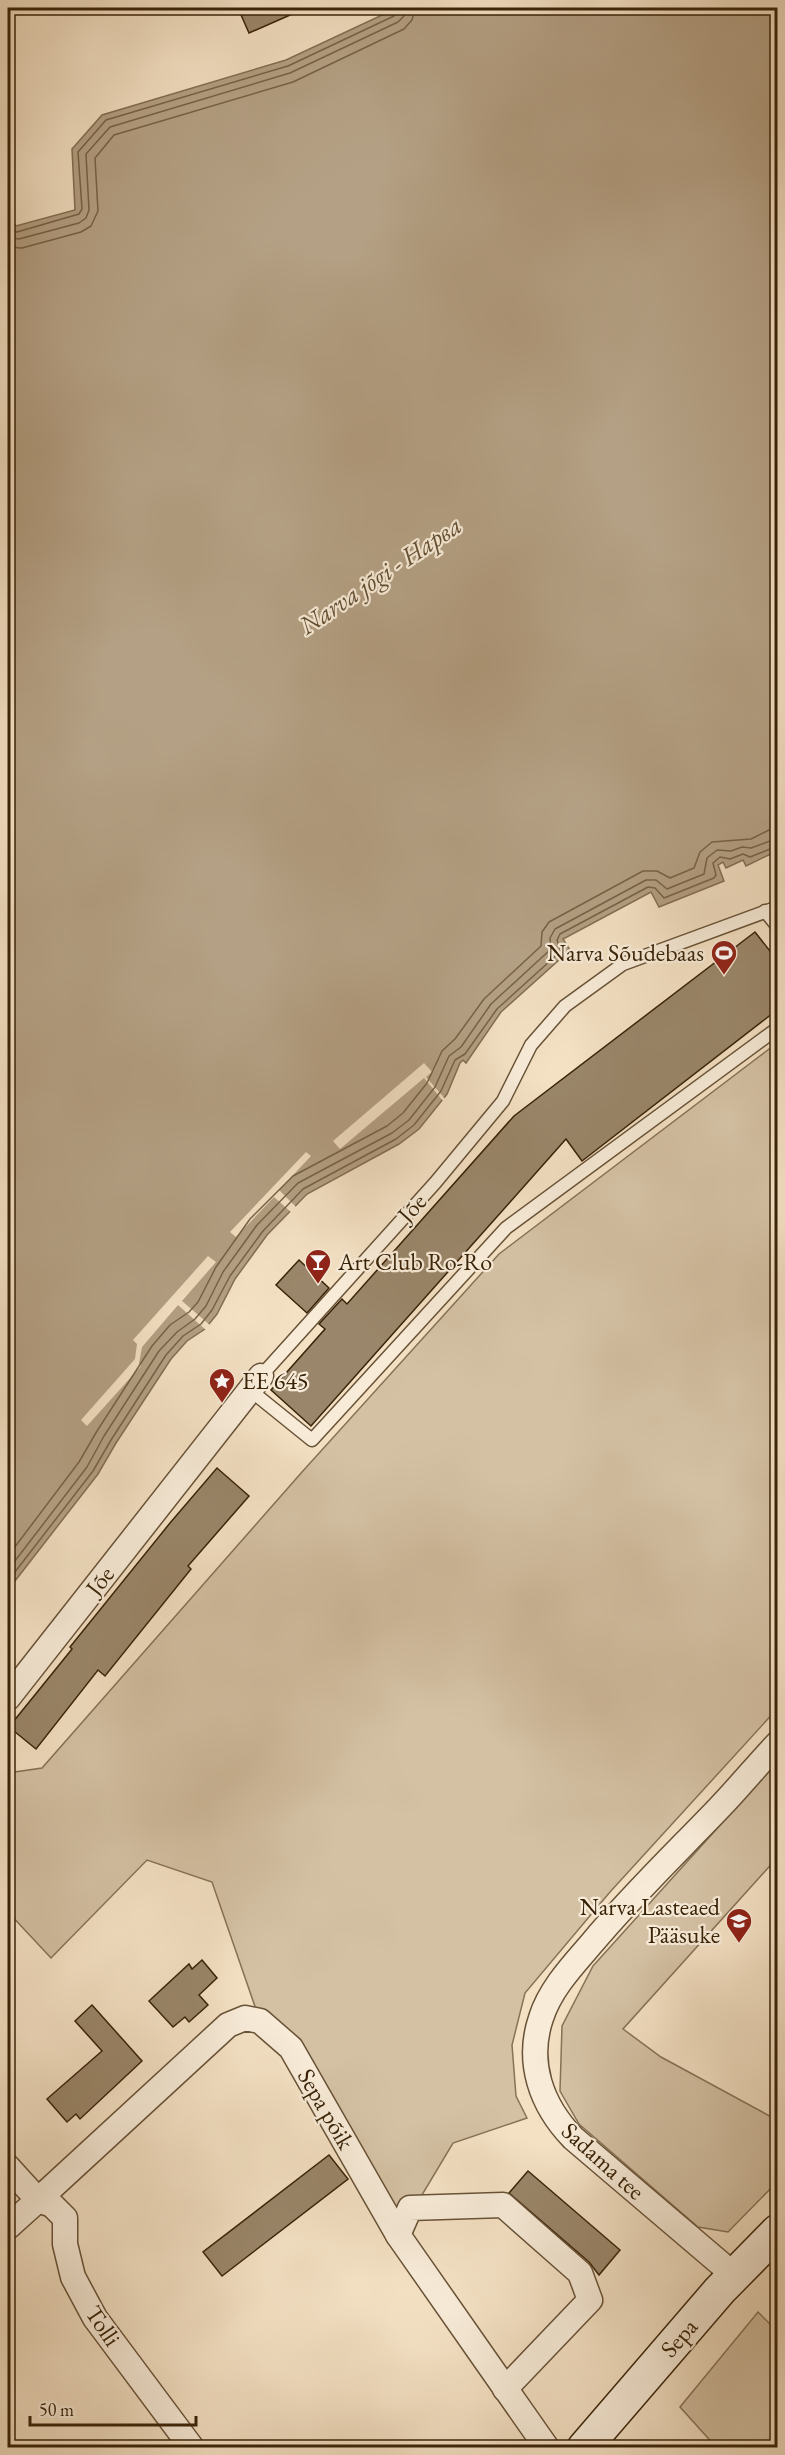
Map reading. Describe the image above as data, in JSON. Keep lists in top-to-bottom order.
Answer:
{
  "streets": {
    "street": [
      "Jõe",
      "Sepa põik",
      "Sadama tee",
      "Tolli",
      "Sepa"
    ]
  },
  "crossings": [
    ["Sepa põik", "Tolli"],
    ["Sadama tee", "Sepa"]
  ],
  "water": ["Narva jõgi - Нарва"],
  "places": {
    "sports": ["Narva Sõudebaas"],
    "bar": ["Art Club Ro-Ro"],
    "place": ["EE 645"],
    "school or university": ["Narva Lasteaed Pääsuke"]
  },
  "scale_bar": "50 m"
}
